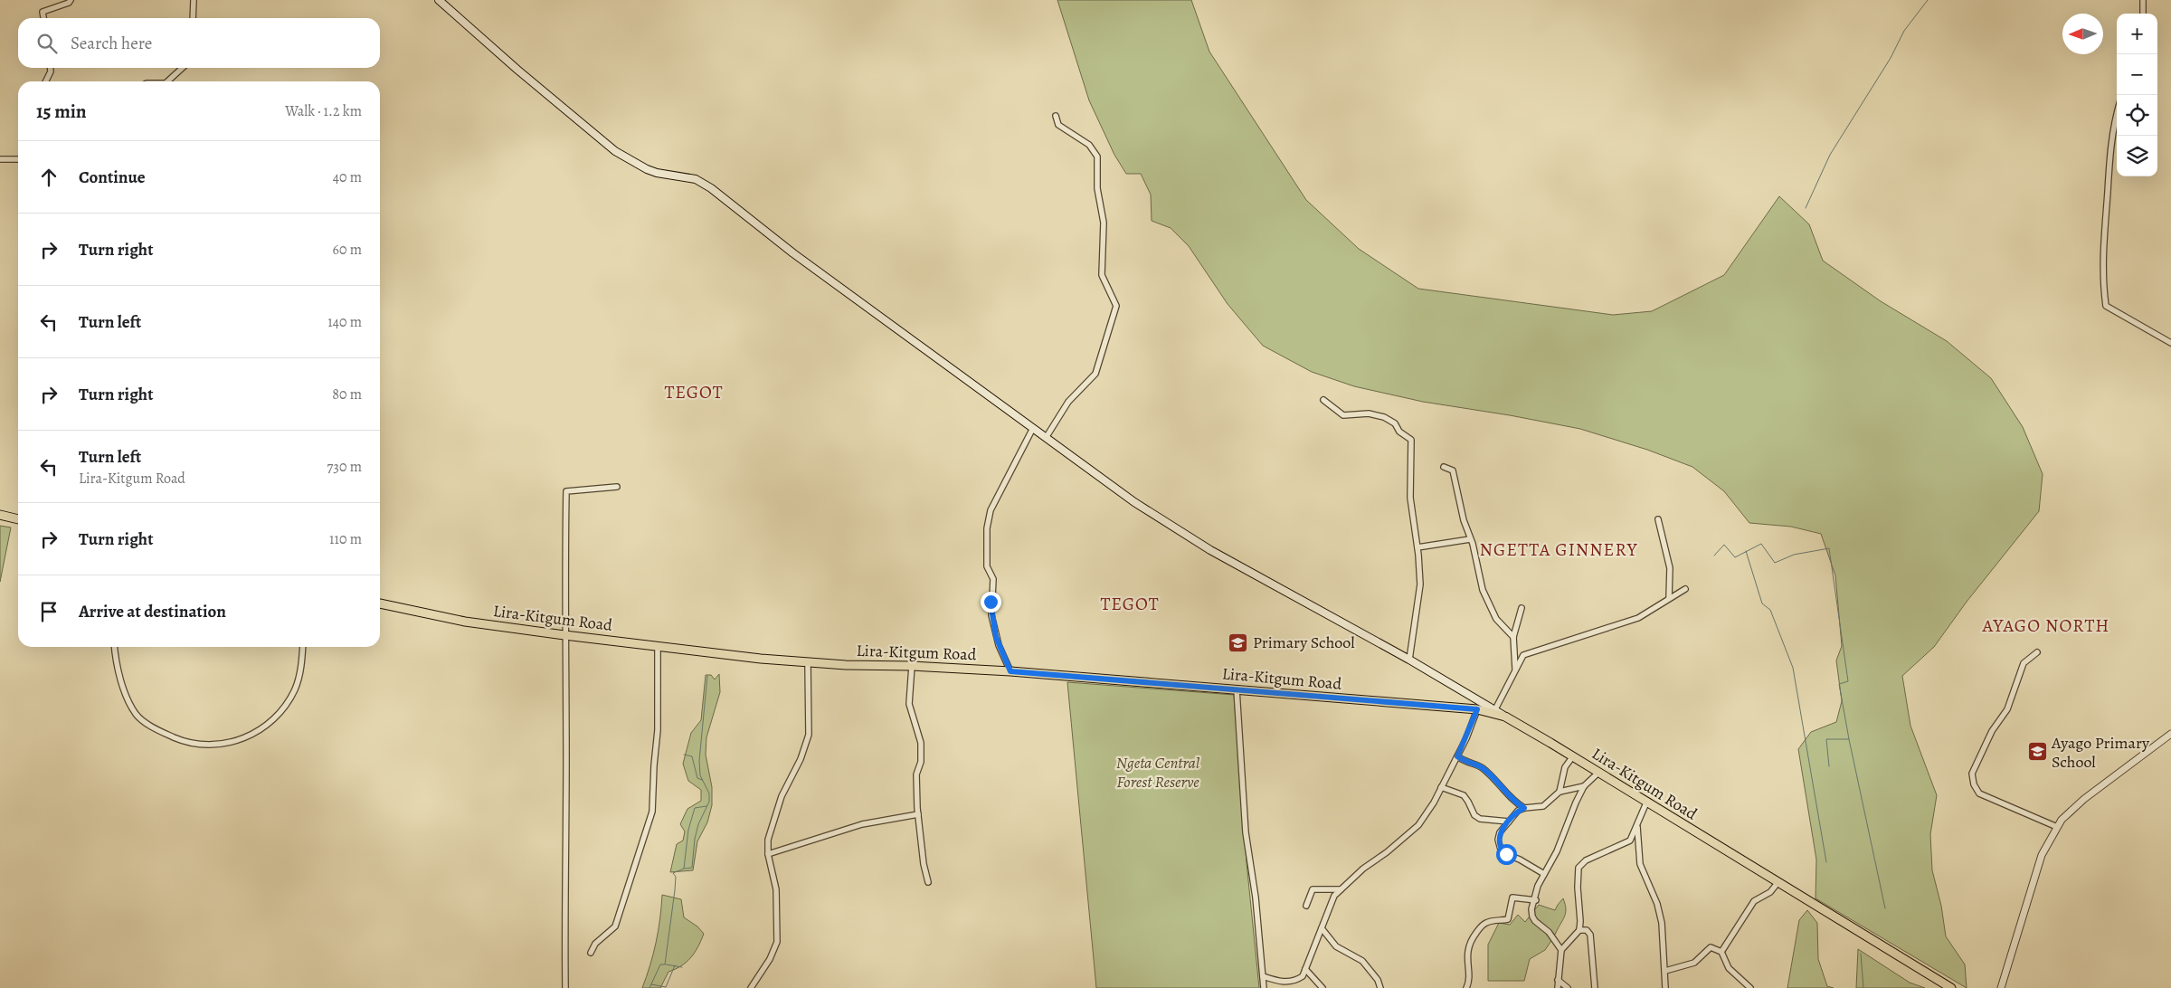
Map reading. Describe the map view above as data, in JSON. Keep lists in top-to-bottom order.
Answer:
{
  "streets": {
    "main road": ["Lira-Kitgum Road"]
  },
  "districts": [
    "TEGOT",
    "NGETTA GINNERY",
    "TEGOT",
    "AYAGO NORTH"
  ],
  "parks": ["Ngeta Central Forest Reserve"],
  "places": {
    "school or university": ["Primary School", "Ayago Primary School"]
  },
  "north": "left",
  "page": {
    "map_buttons": ["+", "−"],
    "search": "Search here",
    "heading": ["15 min", "Walk · 1.2 km"],
    "list": [
      ["Continue", "40 m"],
      ["Turn right", "60 m"],
      ["Turn left", "140 m"],
      ["Turn right", "80 m"],
      ["Turn left", "Lira-Kitgum Road", "730 m"],
      ["Turn right", "110 m"],
      "Arrive at destination"
    ]
  }
}
